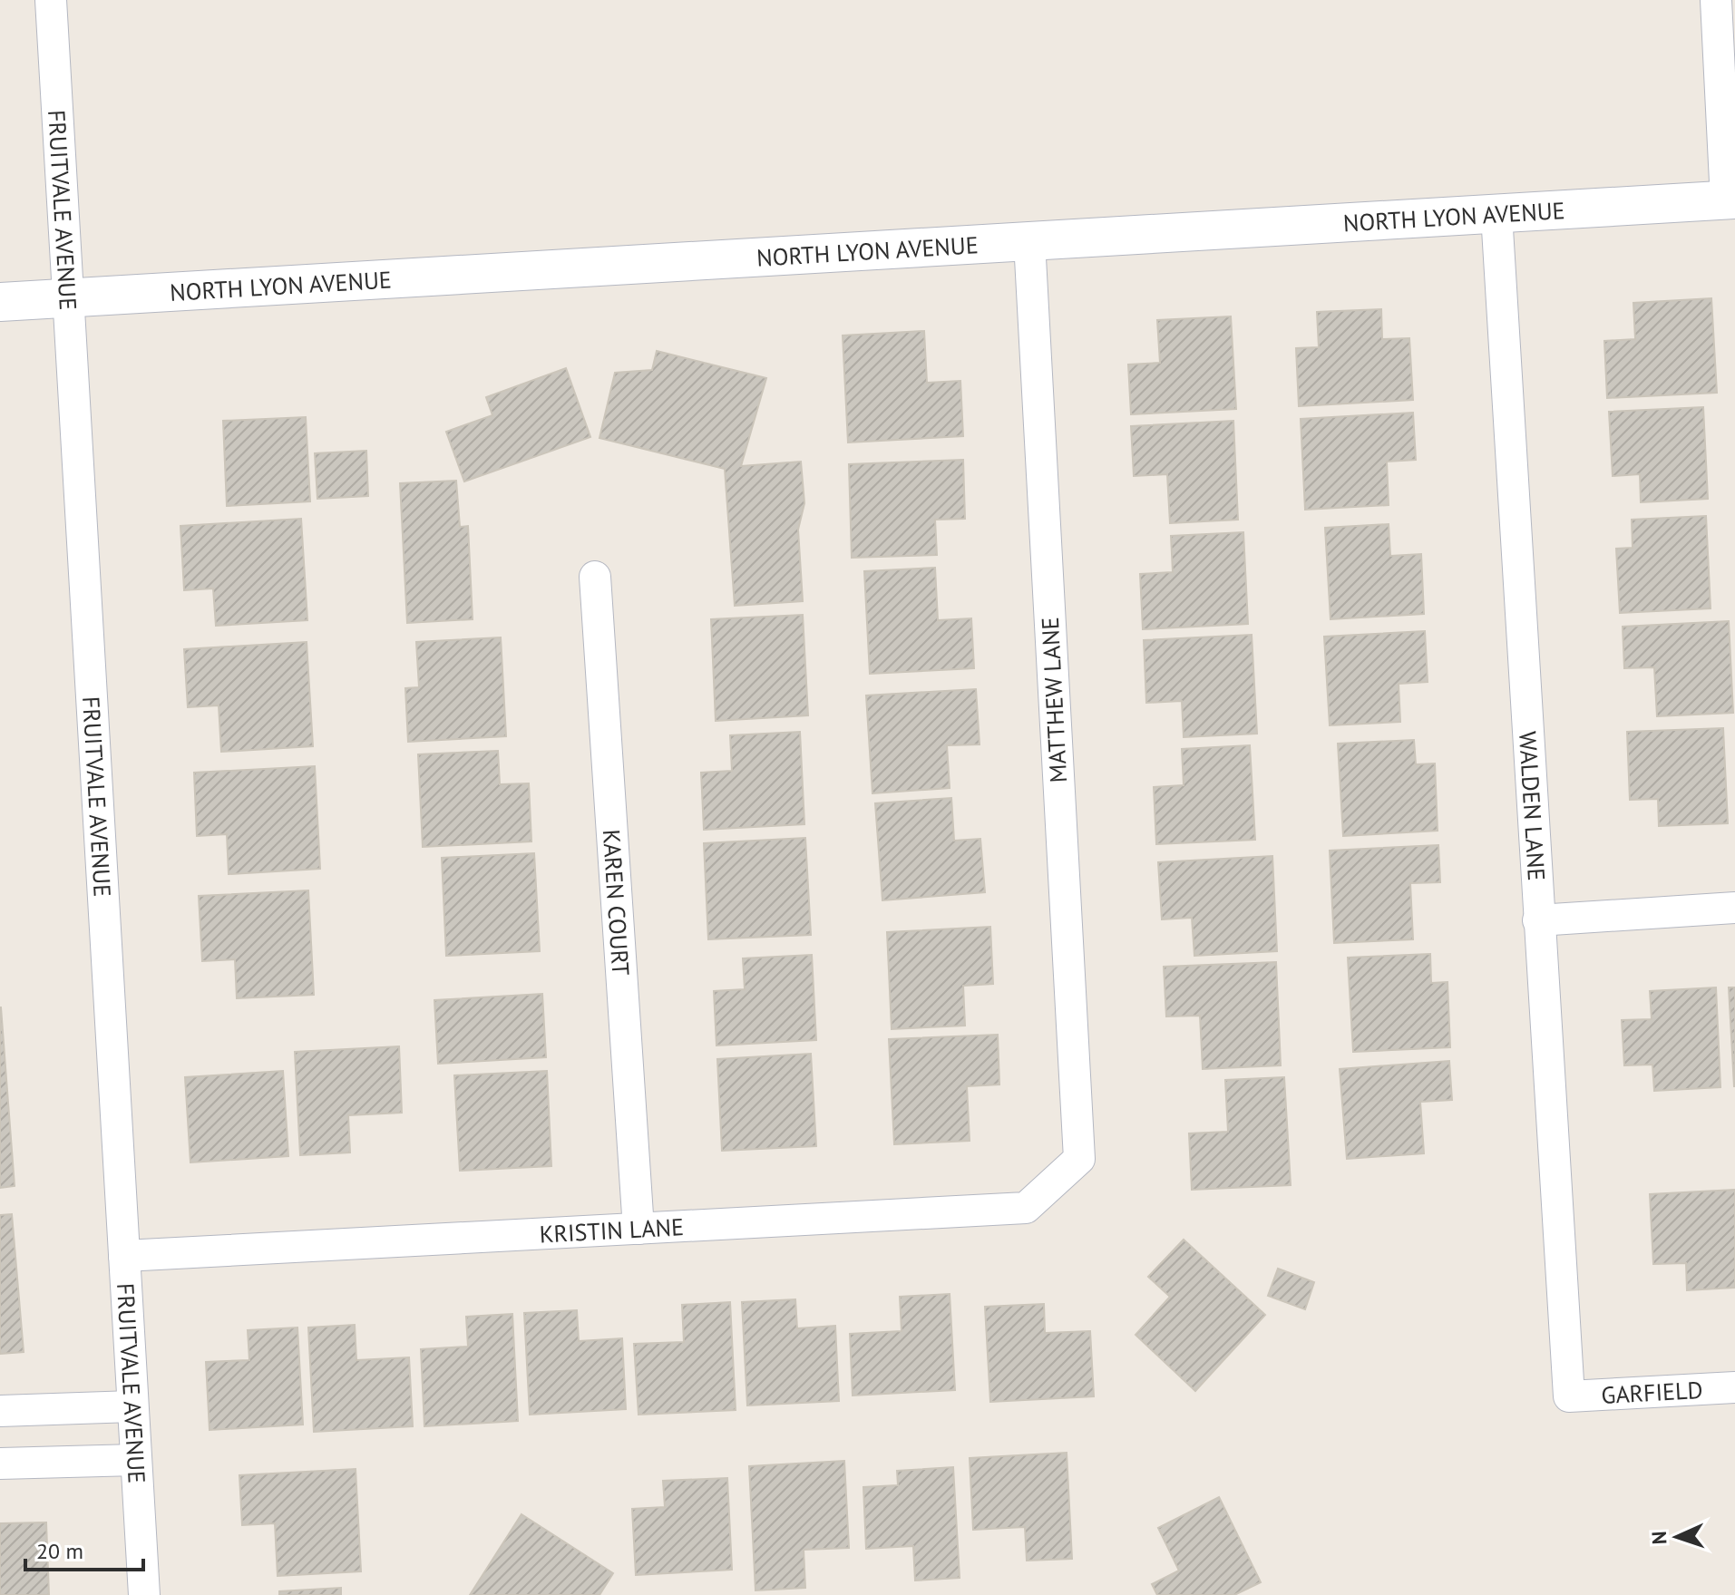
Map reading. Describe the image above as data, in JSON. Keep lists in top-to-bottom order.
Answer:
{
  "streets": {
    "street": [
      "FRUITVALE AVENUE",
      "NORTH LYON AVENUE",
      "MATTHEW LANE",
      "WALDEN LANE",
      "KAREN COURT",
      "KRISTIN LANE",
      "GARFIELD"
    ]
  },
  "crossings": [
    ["FRUITVALE AVENUE", "NORTH LYON AVENUE"],
    ["FRUITVALE AVENUE", "KRISTIN LANE"],
    ["NORTH LYON AVENUE", "MATTHEW LANE"],
    ["NORTH LYON AVENUE", "WALDEN LANE"],
    ["MATTHEW LANE", "KRISTIN LANE"],
    ["WALDEN LANE", "GARFIELD"],
    ["KAREN COURT", "KRISTIN LANE"]
  ],
  "scale_bar": "20 m",
  "north": "left"
}
